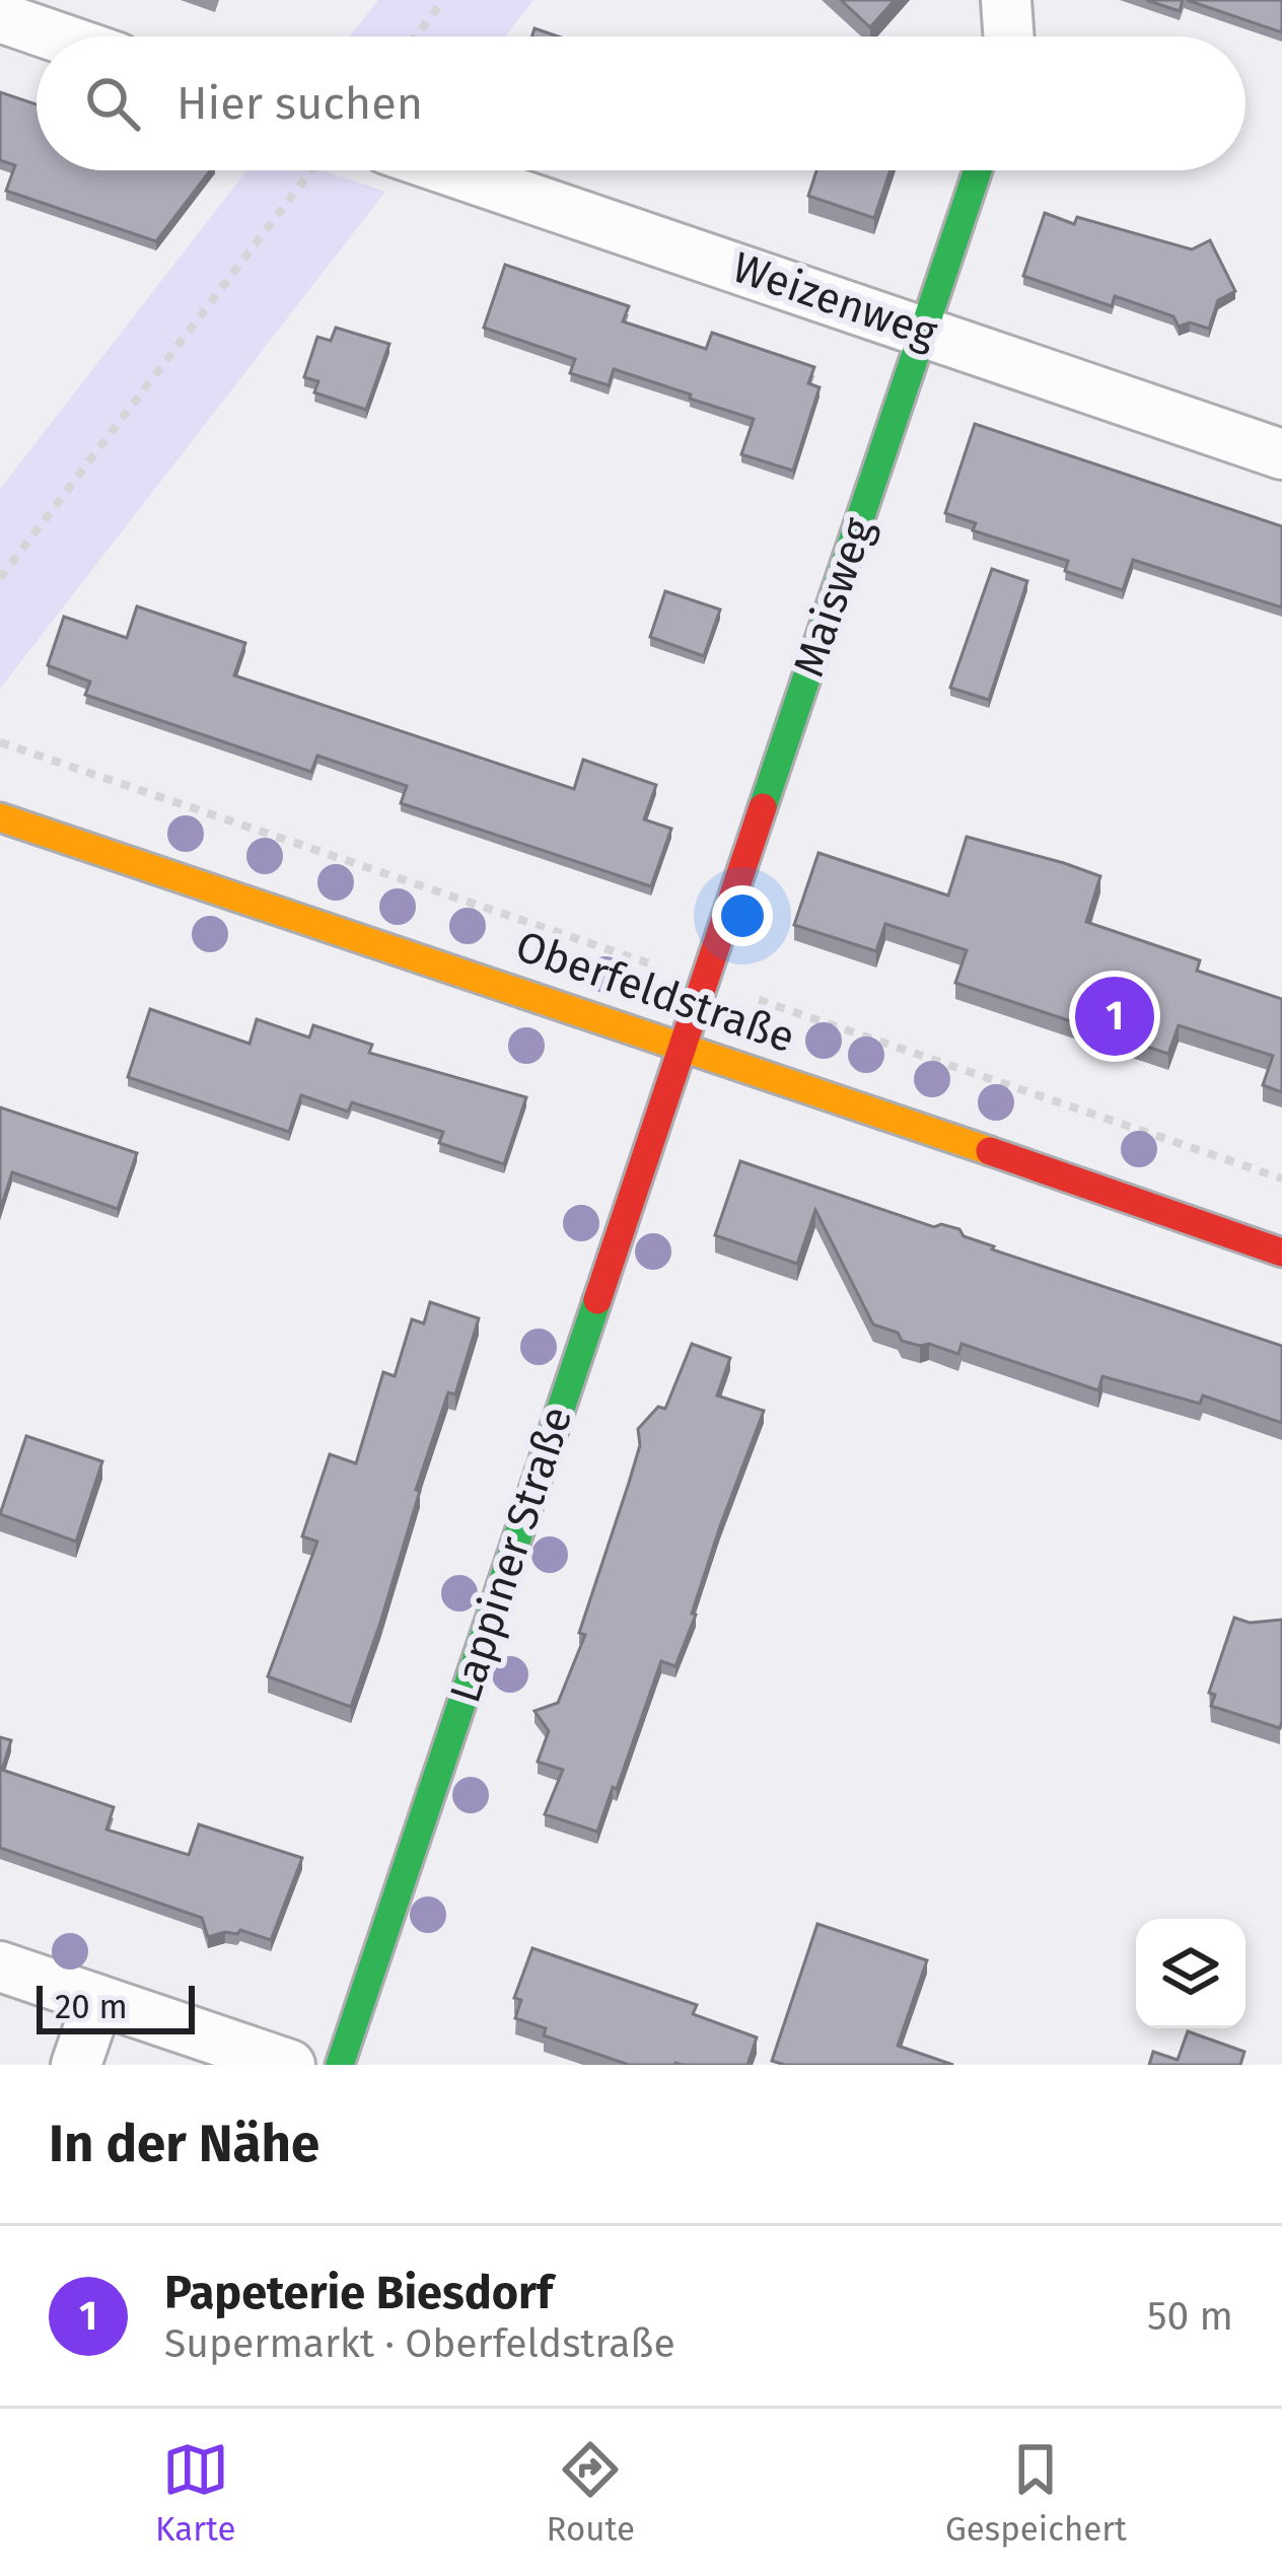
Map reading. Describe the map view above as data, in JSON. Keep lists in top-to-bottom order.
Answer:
{
  "streets": {
    "street": [
      "Weizenweg",
      "Maisweg",
      "Oberfeldstraße",
      "Lappiner Straße"
    ]
  },
  "crossings": [
    ["Weizenweg", "Maisweg"],
    ["Maisweg", "Oberfeldstraße"],
    ["Maisweg", "Lappiner Straße"],
    ["Oberfeldstraße", "Lappiner Straße"]
  ],
  "scale_bar": "20 m",
  "page": {
    "search": "Hier suchen",
    "pins": "1",
    "scale": "20 m",
    "heading": "In der Nähe",
    "list": [
      {
        "mark": "1",
        "name": "Papeterie Biesdorf",
        "note": "Supermarkt · Oberfeldstraße",
        "value": "50 m"
      }
    ],
    "nav": ["Karte", "Route", "Gespeichert"]
  }
}
